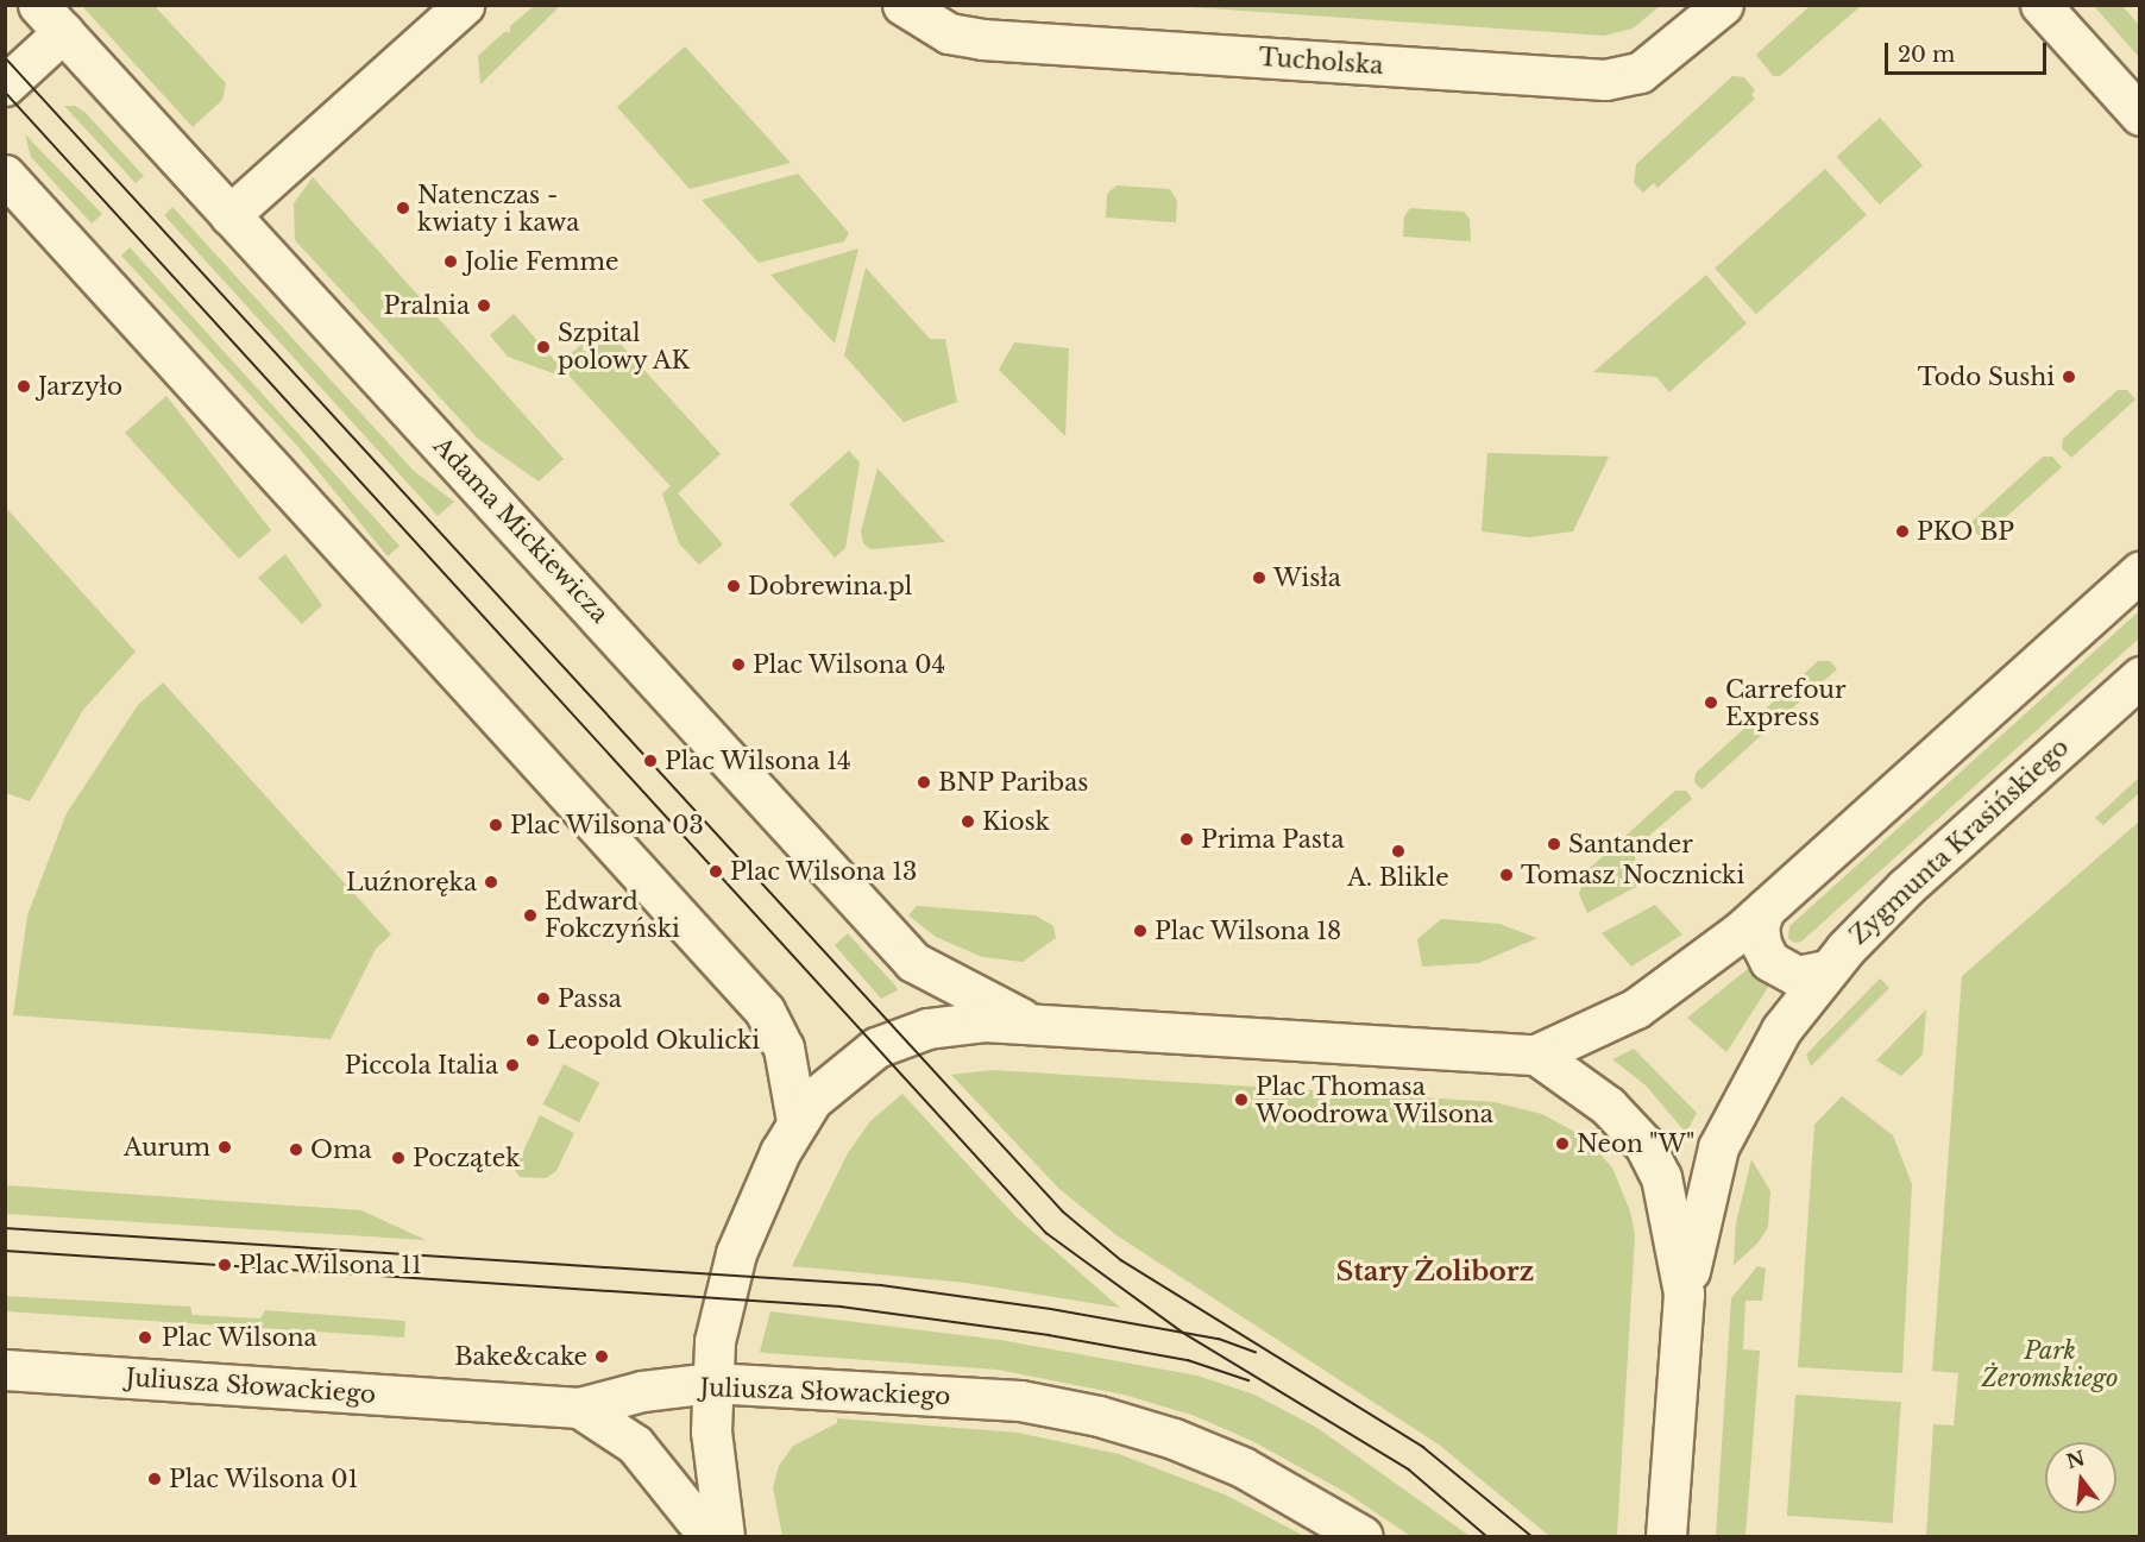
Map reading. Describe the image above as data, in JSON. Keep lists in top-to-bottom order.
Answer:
{
  "streets": {
    "main road": [
      "Tucholska",
      "Adama Mickiewicza",
      "Zygmunta Krasińskiego",
      "Juliusza Słowackiego"
    ]
  },
  "districts": ["Stary Żoliborz"],
  "parks": ["Park Żeromskiego"],
  "places": [
    "Natenczas - kwiaty i kawa",
    "Jolie Femme",
    "Pralnia",
    "Szpital polowy AK",
    "Todo Sushi",
    "Jarzyło",
    "PKO BP",
    "Wisła",
    "Dobrewina.pl",
    "Plac Wilsona 04",
    "Carrefour Express",
    "Plac Wilsona 14",
    "BNP Paribas",
    "Kiosk",
    "Plac Wilsona 03",
    "Prima Pasta",
    "Santander",
    "A. Blikle",
    "Plac Wilsona 13",
    "Tomasz Nocznicki",
    "Luźnoręka",
    "Edward Fokczyński",
    "Plac Wilsona 18",
    "Passa",
    "Leopold Okulicki",
    "Piccola Italia",
    "Plac Thomasa Woodrowa Wilsona",
    "Neon \"W\"",
    "Aurum",
    "Oma",
    "Początek",
    "Plac Wilsona 11",
    "Plac Wilsona",
    "Bake&cake",
    "Plac Wilsona 01"
  ],
  "scale_bar": "20 m",
  "north": "top"
}
